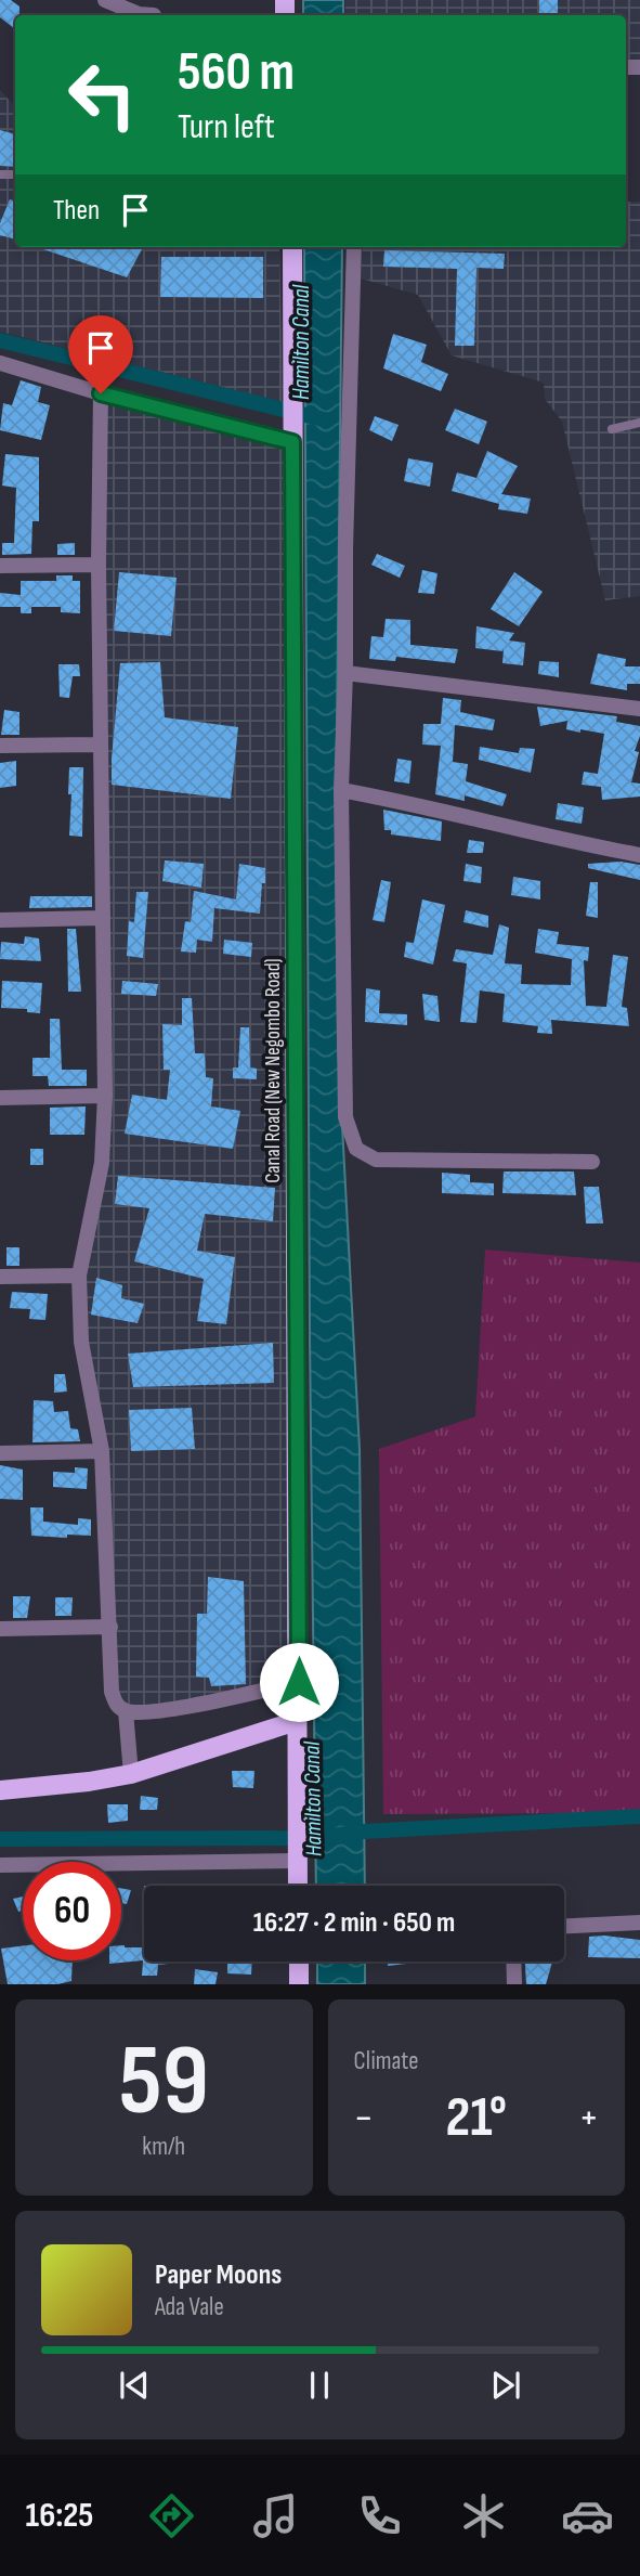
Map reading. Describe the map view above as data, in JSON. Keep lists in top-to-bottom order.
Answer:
{
  "streets": {
    "main road": ["Canal Road (New Negombo Road)"]
  },
  "water": ["Hamilton Canal"],
  "page": {
    "turn": ["560 m", "Turn left"],
    "then": "Then",
    "limit": "60",
    "trip": "16:27 · 2 min · 650 m",
    "tile": [
      ["59", "km/h"],
      "Climate"
    ],
    "heat": ["−", "21°", "+"],
    "song": ["Paper Moons", "Ada Vale"],
    "tabs": "16:25"
  }
}
